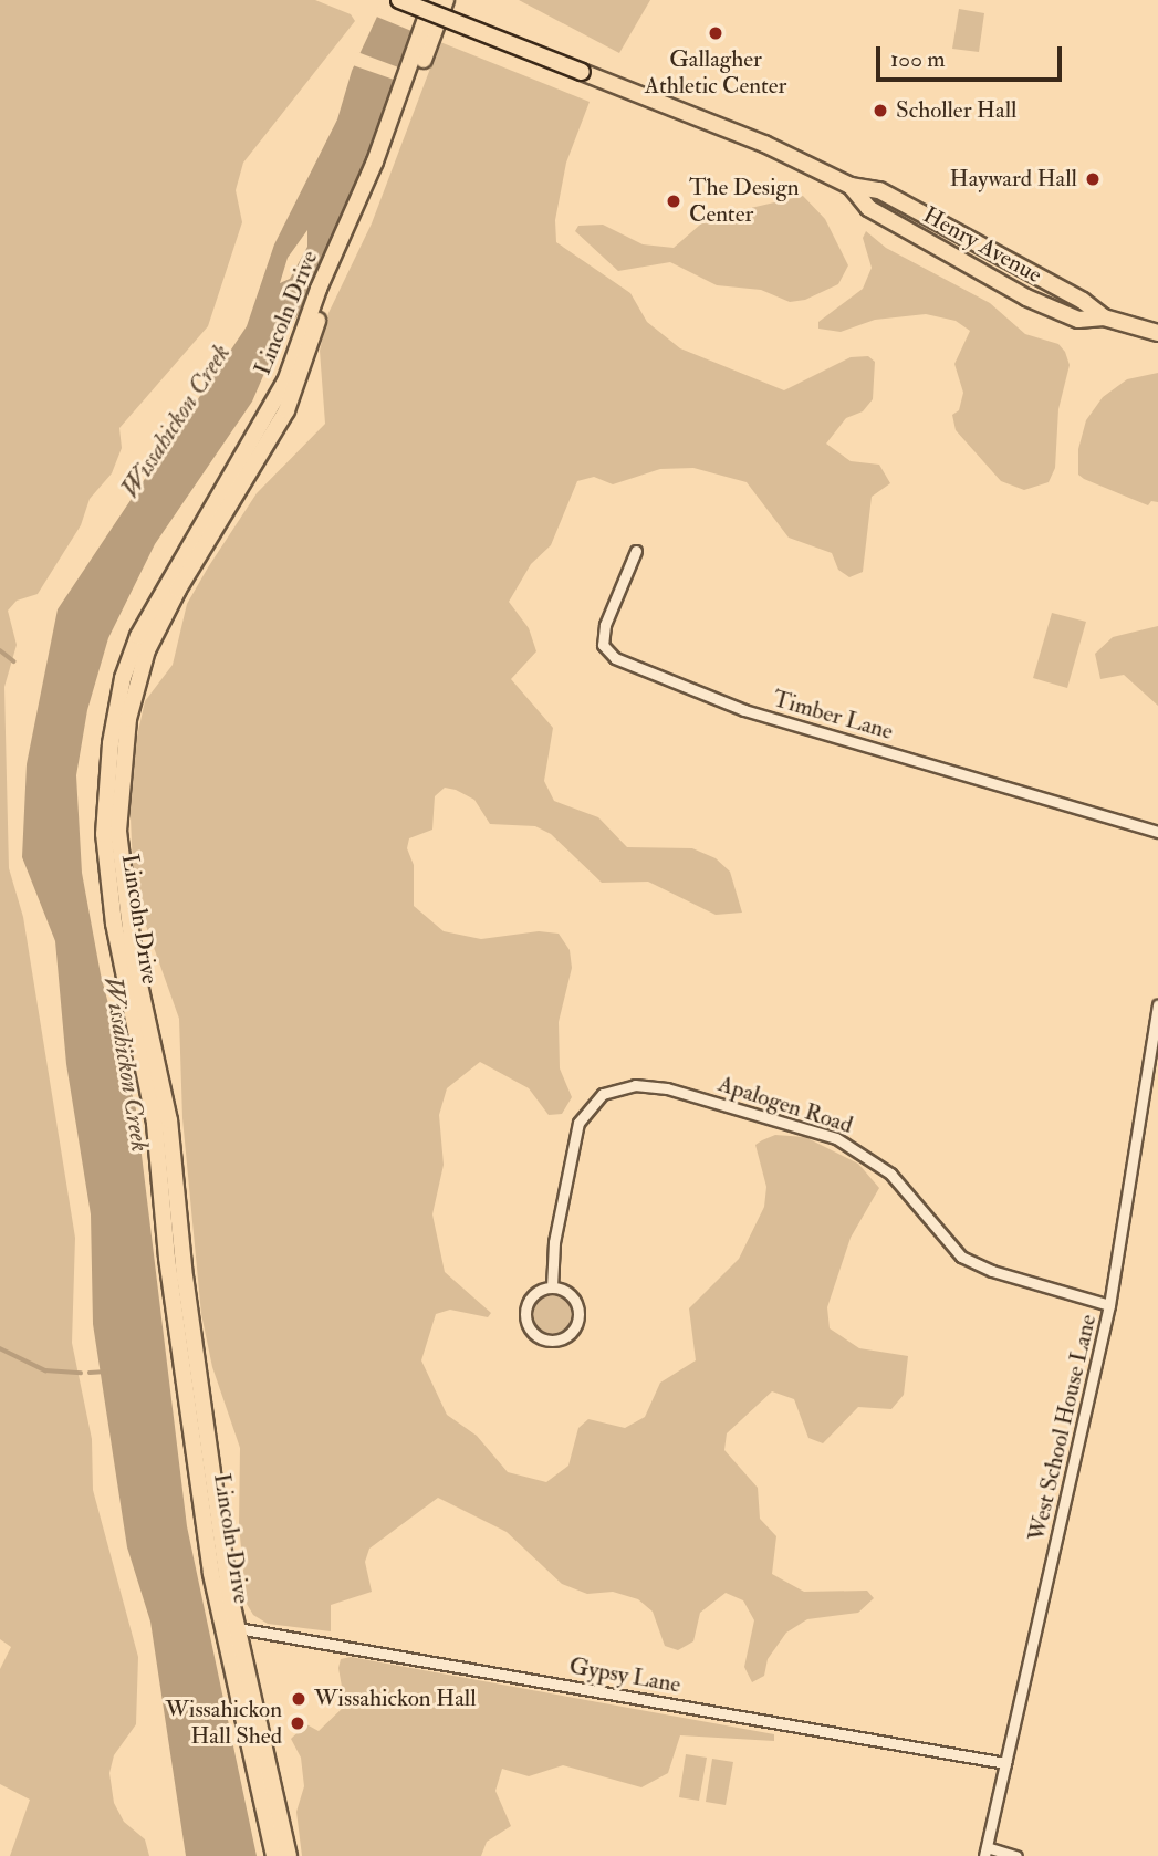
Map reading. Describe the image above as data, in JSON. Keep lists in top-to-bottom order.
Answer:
{
  "streets": {
    "main road": ["Henry Avenue", "Lincoln Drive"],
    "street": [
      "Timber Lane",
      "Apalogen Road",
      "West School House Lane",
      "Gypsy Lane"
    ]
  },
  "crossings": [
    ["Lincoln Drive", "Gypsy Lane"],
    ["Apalogen Road", "West School House Lane"],
    ["West School House Lane", "Gypsy Lane"]
  ],
  "water": ["Wissahickon Creek"],
  "places": [
    "Gallagher Athletic Center",
    "Scholler Hall",
    "Hayward Hall",
    "The Design Center",
    "Wissahickon Hall",
    "Wissahickon Hall Shed"
  ],
  "scale_bar": "100 m"
}
